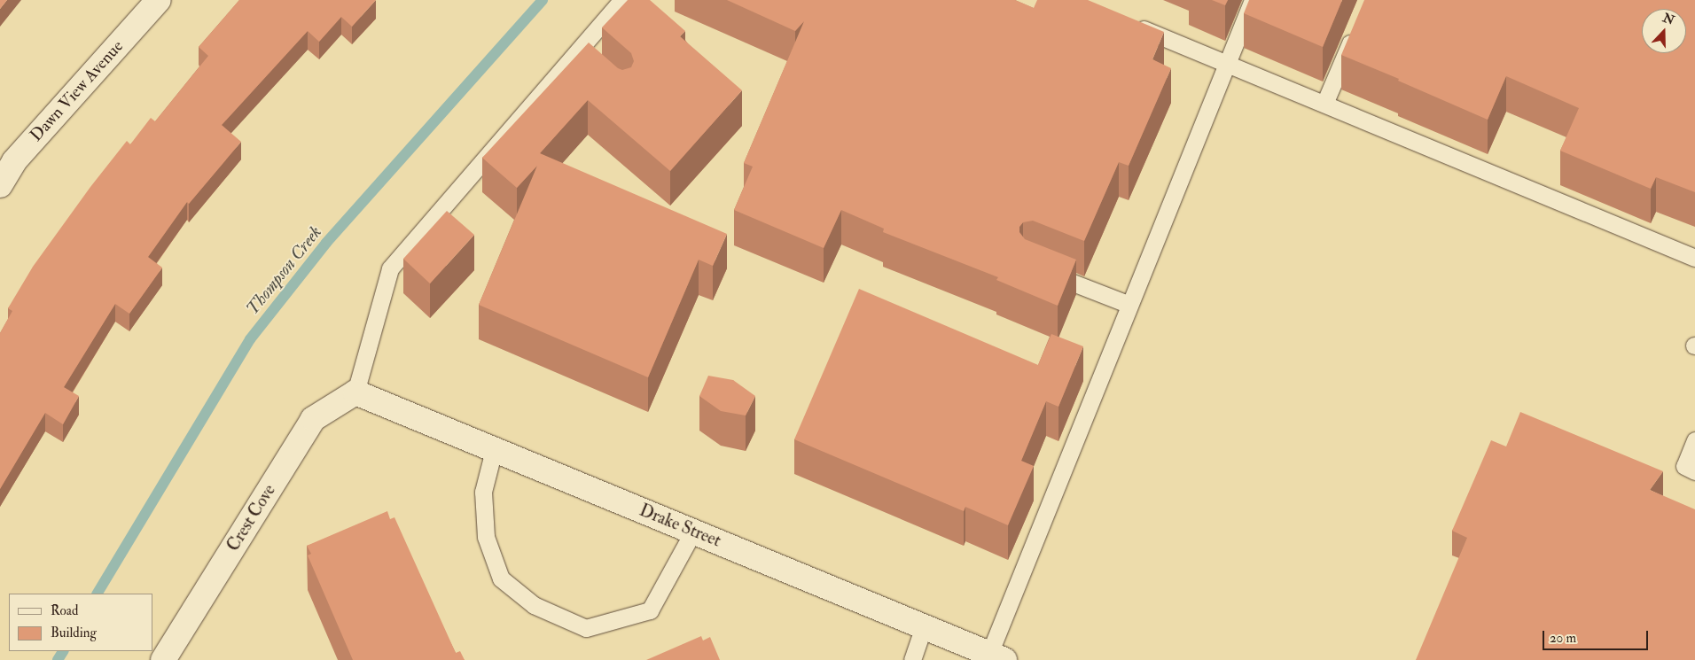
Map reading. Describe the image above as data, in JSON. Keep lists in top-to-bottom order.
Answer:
{
  "streets": {
    "street": ["Dawn View Avenue", "Crest Cove", "Drake Street"]
  },
  "crossings": [
    ["Crest Cove", "Drake Street"]
  ],
  "water": ["Thompson Creek"],
  "legend": ["Road", "Building"],
  "scale_bar": "20 m",
  "north": "top"
}
